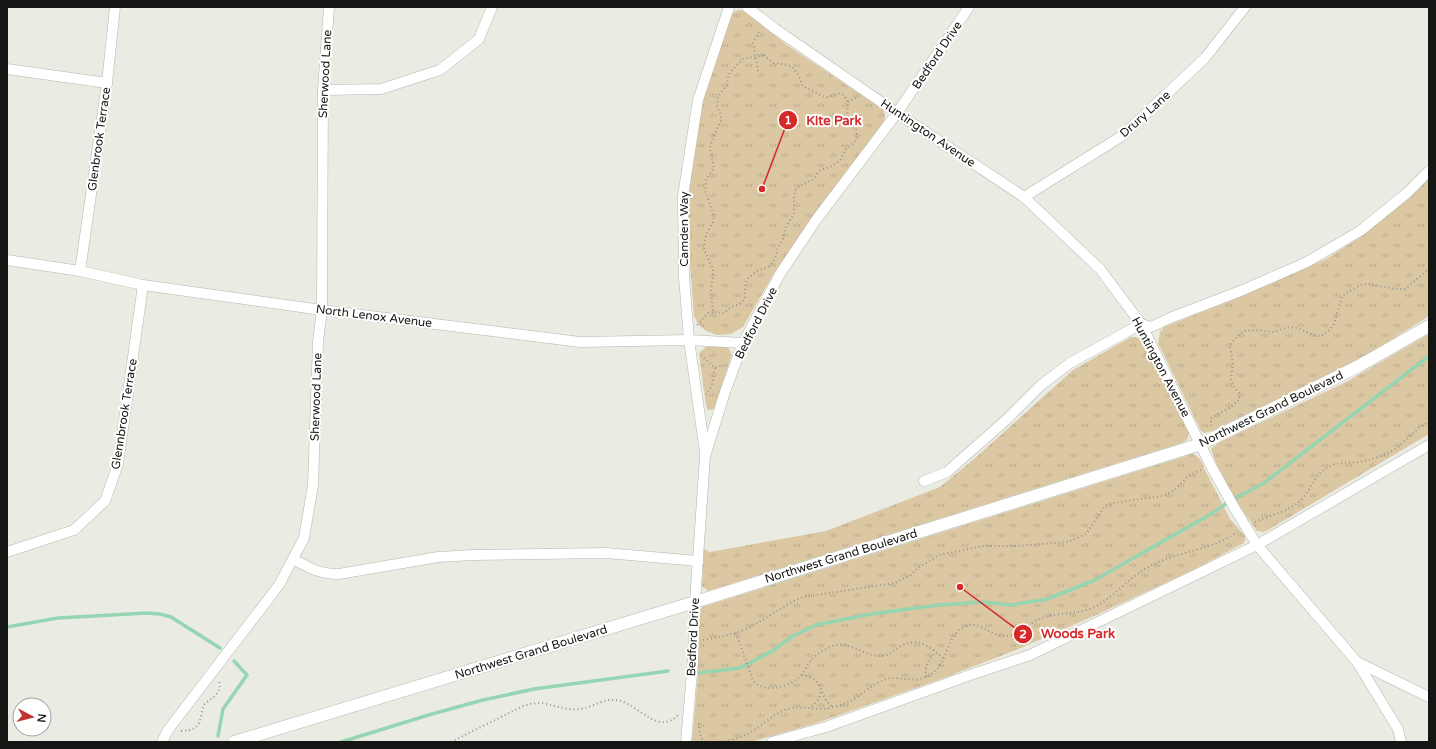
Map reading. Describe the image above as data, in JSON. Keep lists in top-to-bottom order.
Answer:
{
  "streets": {
    "street": [
      "Bedford Drive",
      "Sherwood Lane",
      "Drury Lane",
      "Huntington Avenue",
      "Glenbrook Terrace",
      "Camden Way",
      "North Lenox Avenue",
      "Northwest Grand Boulevard",
      "Glennbrook Terrace"
    ]
  },
  "crossings": [
    ["Bedford Drive", "Huntington Avenue"],
    ["Bedford Drive", "Camden Way"],
    ["Bedford Drive", "North Lenox Avenue"],
    ["Bedford Drive", "Northwest Grand Boulevard"],
    ["Sherwood Lane", "North Lenox Avenue"],
    ["Drury Lane", "Huntington Avenue"],
    ["Huntington Avenue", "Northwest Grand Boulevard"],
    ["Glenbrook Terrace", "North Lenox Avenue"],
    ["Camden Way", "North Lenox Avenue"],
    ["North Lenox Avenue", "Glennbrook Terrace"]
  ],
  "places": ["Kite Park", "Woods Park"],
  "north": "right"
}
